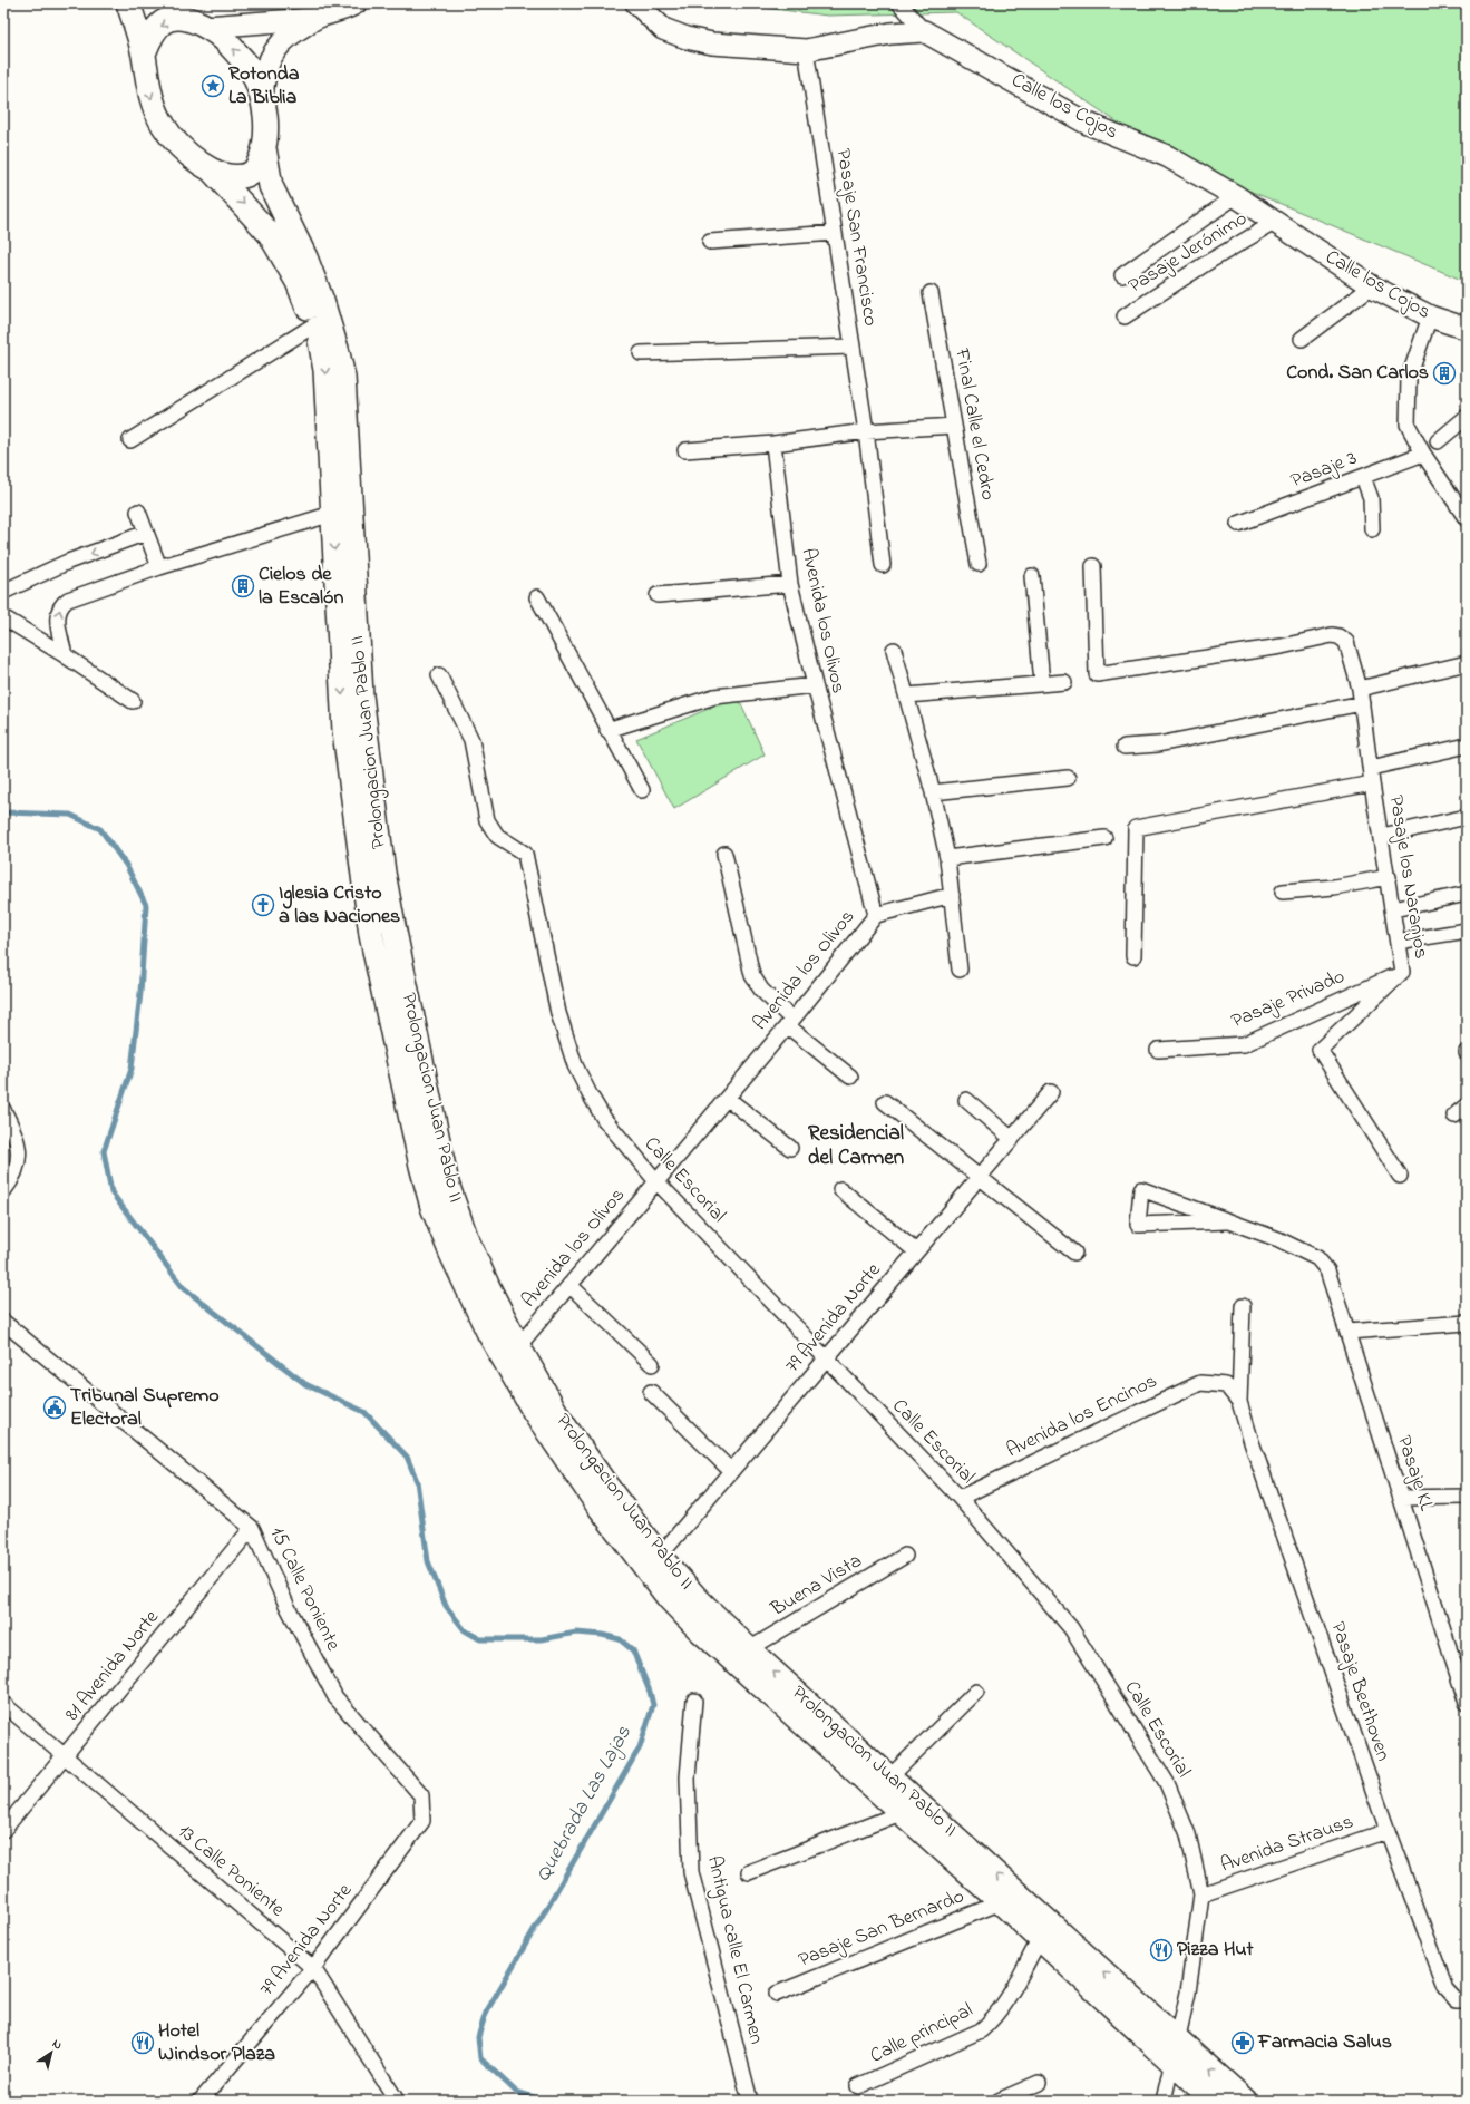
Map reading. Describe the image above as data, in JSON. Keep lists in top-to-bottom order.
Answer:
{
  "streets": {
    "main road": ["Prolongacion Juan Pablo II"],
    "street": [
      "Calle los Cojos",
      "Pasaje San Francisco",
      "Pasaje Jerónimo",
      "Final Calle el Cedro",
      "Pasaje 3",
      "Avenida los Olivos",
      "Pasaje los Naranjos",
      "Pasaje Privado",
      "Calle Escorial",
      "79 Avenida Norte",
      "Avenida los Encinos",
      "Pasaje KL",
      "Buena Vista",
      "15 Calle Poniente",
      "81 Avenida Norte",
      "Pasaje Beethoven",
      "Avenida Strauss",
      "13 Calle Poniente",
      "Pasaje San Bernardo",
      "Antigua calle El Carmen",
      "Calle principal"
    ]
  },
  "crossings": [
    ["Calle los Cojos", "Pasaje Jerónimo"],
    ["Avenida los Olivos", "Prolongacion Juan Pablo II"],
    ["Avenida los Olivos", "Calle Escorial"],
    ["Prolongacion Juan Pablo II", "Calle Escorial"],
    ["Prolongacion Juan Pablo II", "79 Avenida Norte"],
    ["Prolongacion Juan Pablo II", "Buena Vista"],
    ["Prolongacion Juan Pablo II", "Pasaje San Bernardo"],
    ["Prolongacion Juan Pablo II", "Calle principal"],
    ["Pasaje los Naranjos", "Pasaje Privado"],
    ["Calle Escorial", "79 Avenida Norte"],
    ["Calle Escorial", "Avenida los Encinos"],
    ["Calle Escorial", "Avenida Strauss"],
    ["79 Avenida Norte", "15 Calle Poniente"],
    ["79 Avenida Norte", "13 Calle Poniente"],
    ["Avenida los Encinos", "Pasaje Beethoven"],
    ["15 Calle Poniente", "81 Avenida Norte"],
    ["81 Avenida Norte", "13 Calle Poniente"],
    ["Pasaje Beethoven", "Avenida Strauss"]
  ],
  "districts": ["Residencial del Carmen"],
  "water": ["Quebrada Las Lajas"],
  "places": {
    "place": ["Rotonda La Biblia"],
    "building": ["Cond. San Carlos", "Cielos de la Escalón"],
    "church": ["Iglesia Cristo a las Naciones"],
    "public building": ["Tribunal Supremo Electoral"],
    "restaurant": ["Pizza Hut", "Hotel Windsor Plaza"],
    "pharmacy": ["Farmacia Salus"]
  },
  "north": "top right"
}
